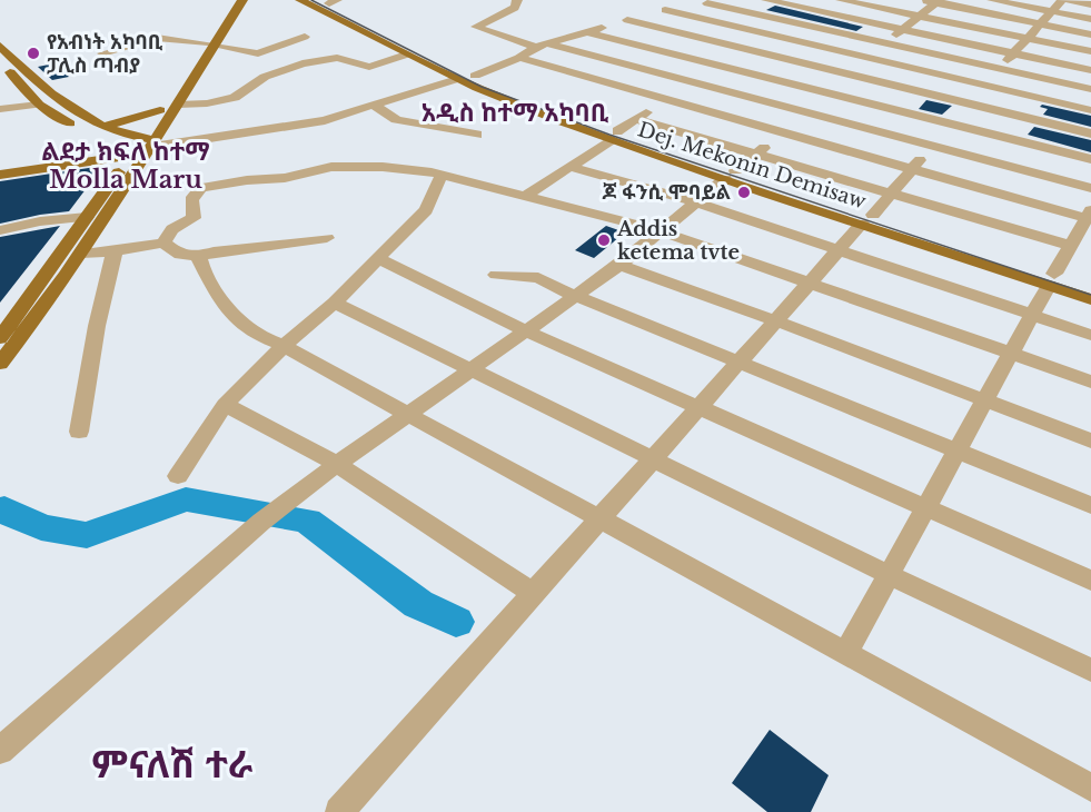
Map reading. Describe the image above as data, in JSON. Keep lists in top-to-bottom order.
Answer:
{
  "streets": {
    "main road": ["Dej. Mekonin Demisaw"]
  },
  "districts": ["አዲስ ከተማ አካባቢ", "ልደታ ክፍለ ከተማ Molla Maru", "ምናለሽ ተራ"],
  "places": ["የአብነት አካባቢ ፓሊስ ጣብያ", "ጆ ፋንሲ ሞባይል", "Addis ketema tvte"]
}
